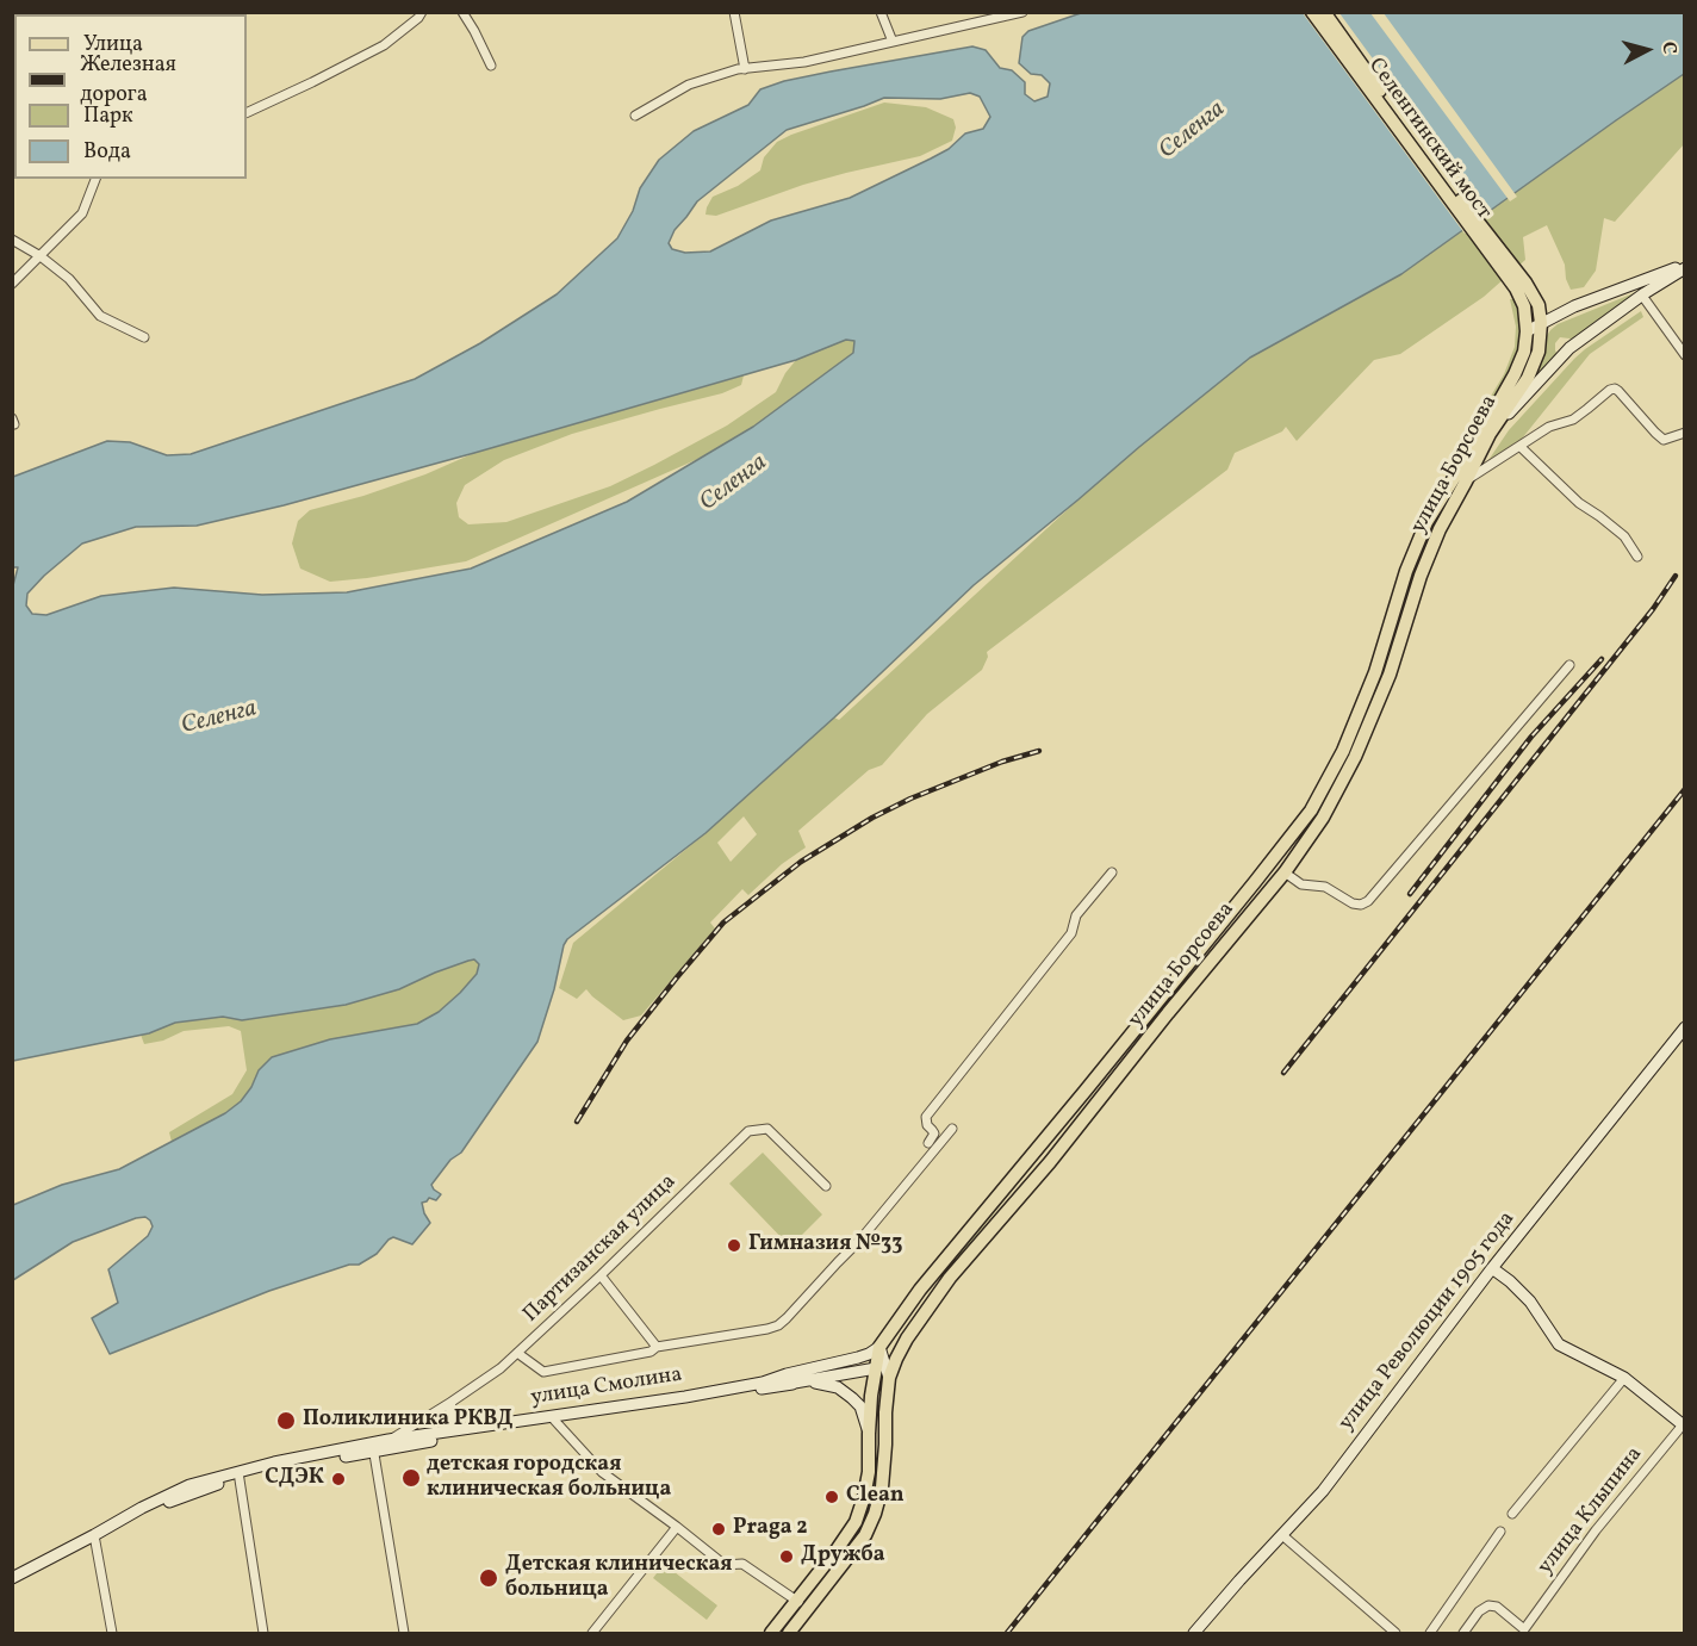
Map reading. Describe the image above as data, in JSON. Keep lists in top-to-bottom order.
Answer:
{
  "streets": {
    "main road": [
      "Селенгинский мост",
      "улица Борсоева",
      "улица Революции 1905 года",
      "улица Смолина"
    ],
    "street": ["Партизанская улица", "улица Клыпина"]
  },
  "crossings": [
    ["Селенгинский мост", "улица Борсоева"],
    ["улица Борсоева", "улица Смолина"],
    ["Партизанская улица", "улица Смолина"]
  ],
  "water": ["Селенга"],
  "places": [
    "Гимназия №33",
    "Поликлиника РКВД",
    "детская городская клиническая больница",
    "СДЭК",
    "Clean",
    "Praga 2",
    "Дружба",
    "Детская клиническая больница"
  ],
  "legend": [
    "Улица",
    "Железная дорога",
    "Парк",
    "Вода"
  ],
  "north": "right"
}
